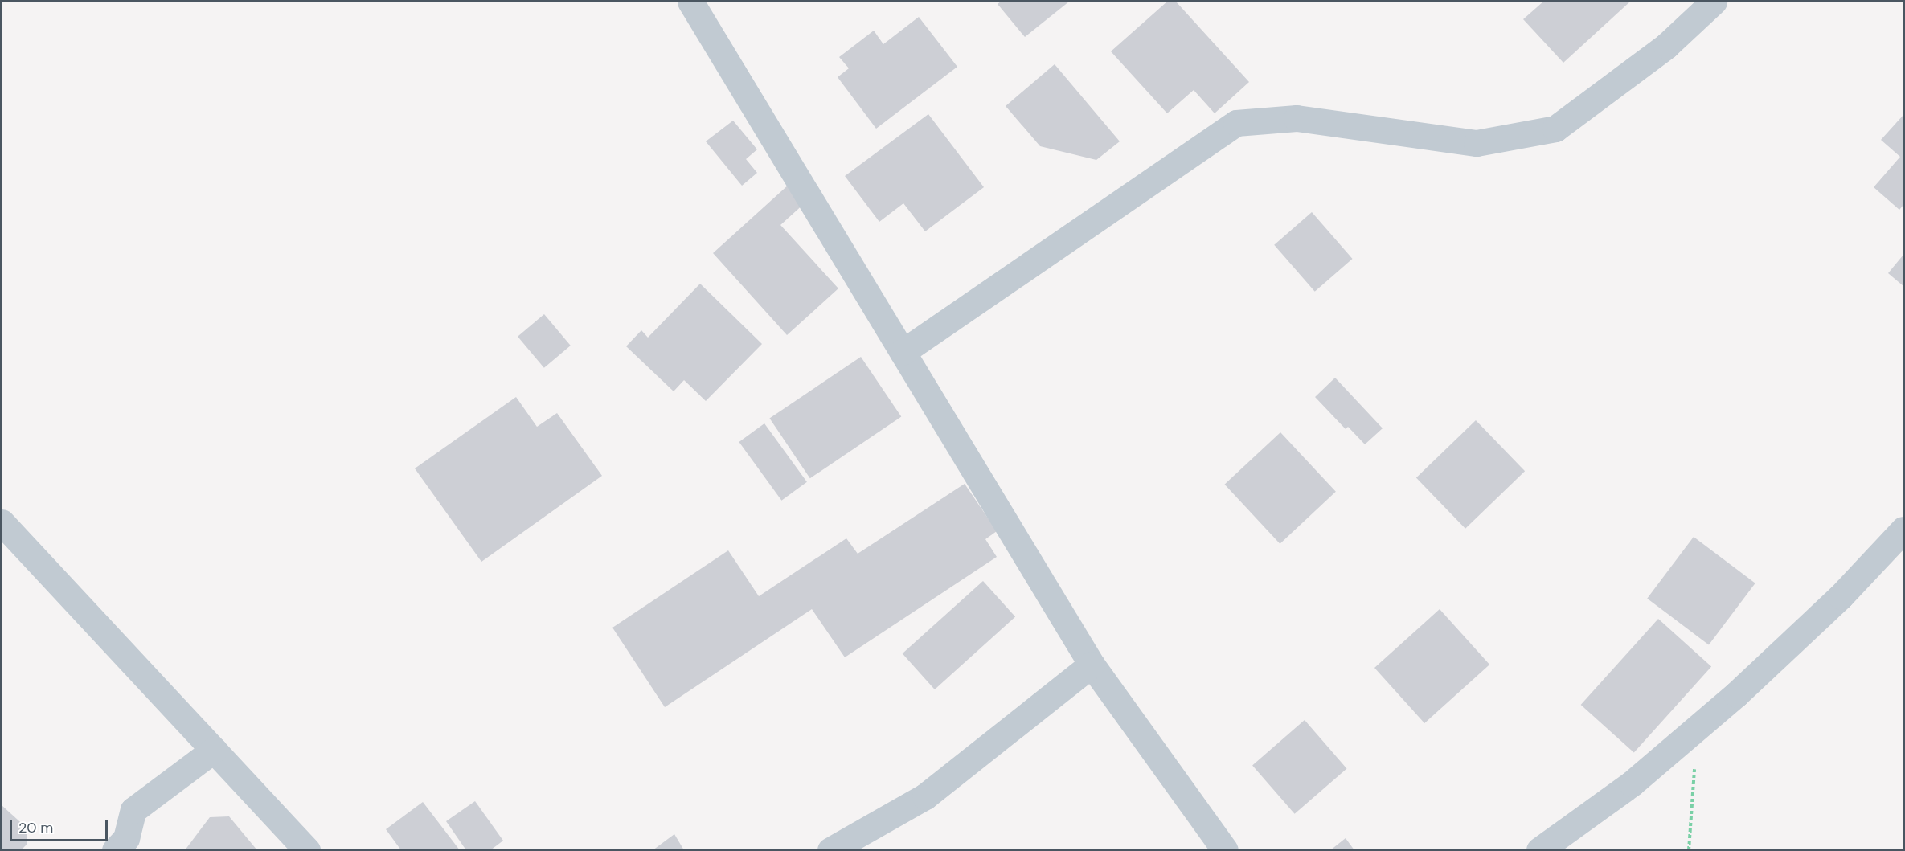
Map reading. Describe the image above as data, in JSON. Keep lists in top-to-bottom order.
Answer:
{
  "scale_bar": "20 m"
}
